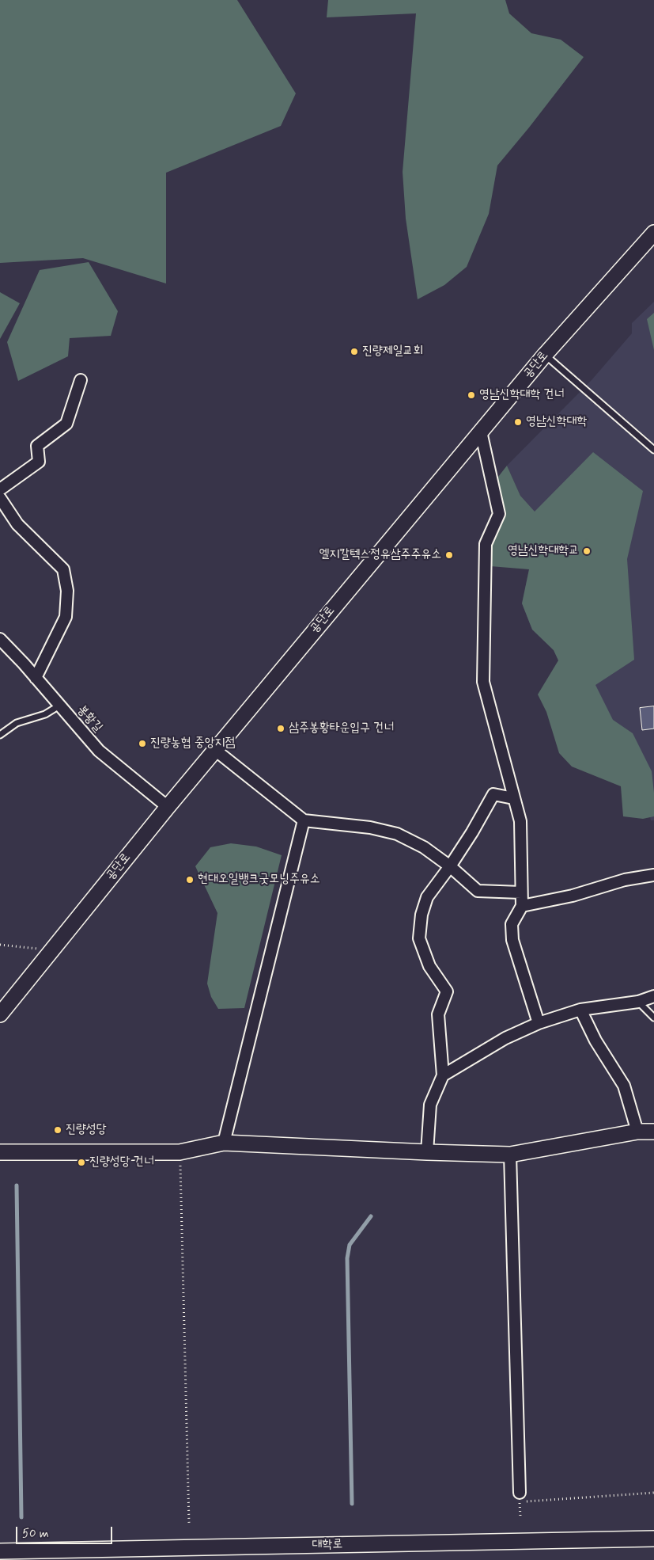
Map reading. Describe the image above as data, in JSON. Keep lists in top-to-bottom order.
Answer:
{
  "streets": {
    "street": ["공단로", "봉황길", "대학로"]
  },
  "crossings": [
    ["공단로", "봉황길"]
  ],
  "places": [
    "진량제일교회",
    "영남신학대학 건너",
    "영남신학대학",
    "영남신학대학교",
    "엘지칼텍스정유삼주주유소",
    "삼주봉황타운입구 건너",
    "진량농협 중앙지점",
    "현대오일뱅크굿모닝주유소",
    "진량성당",
    "진량성당 건너"
  ],
  "scale_bar": "50 m"
}
